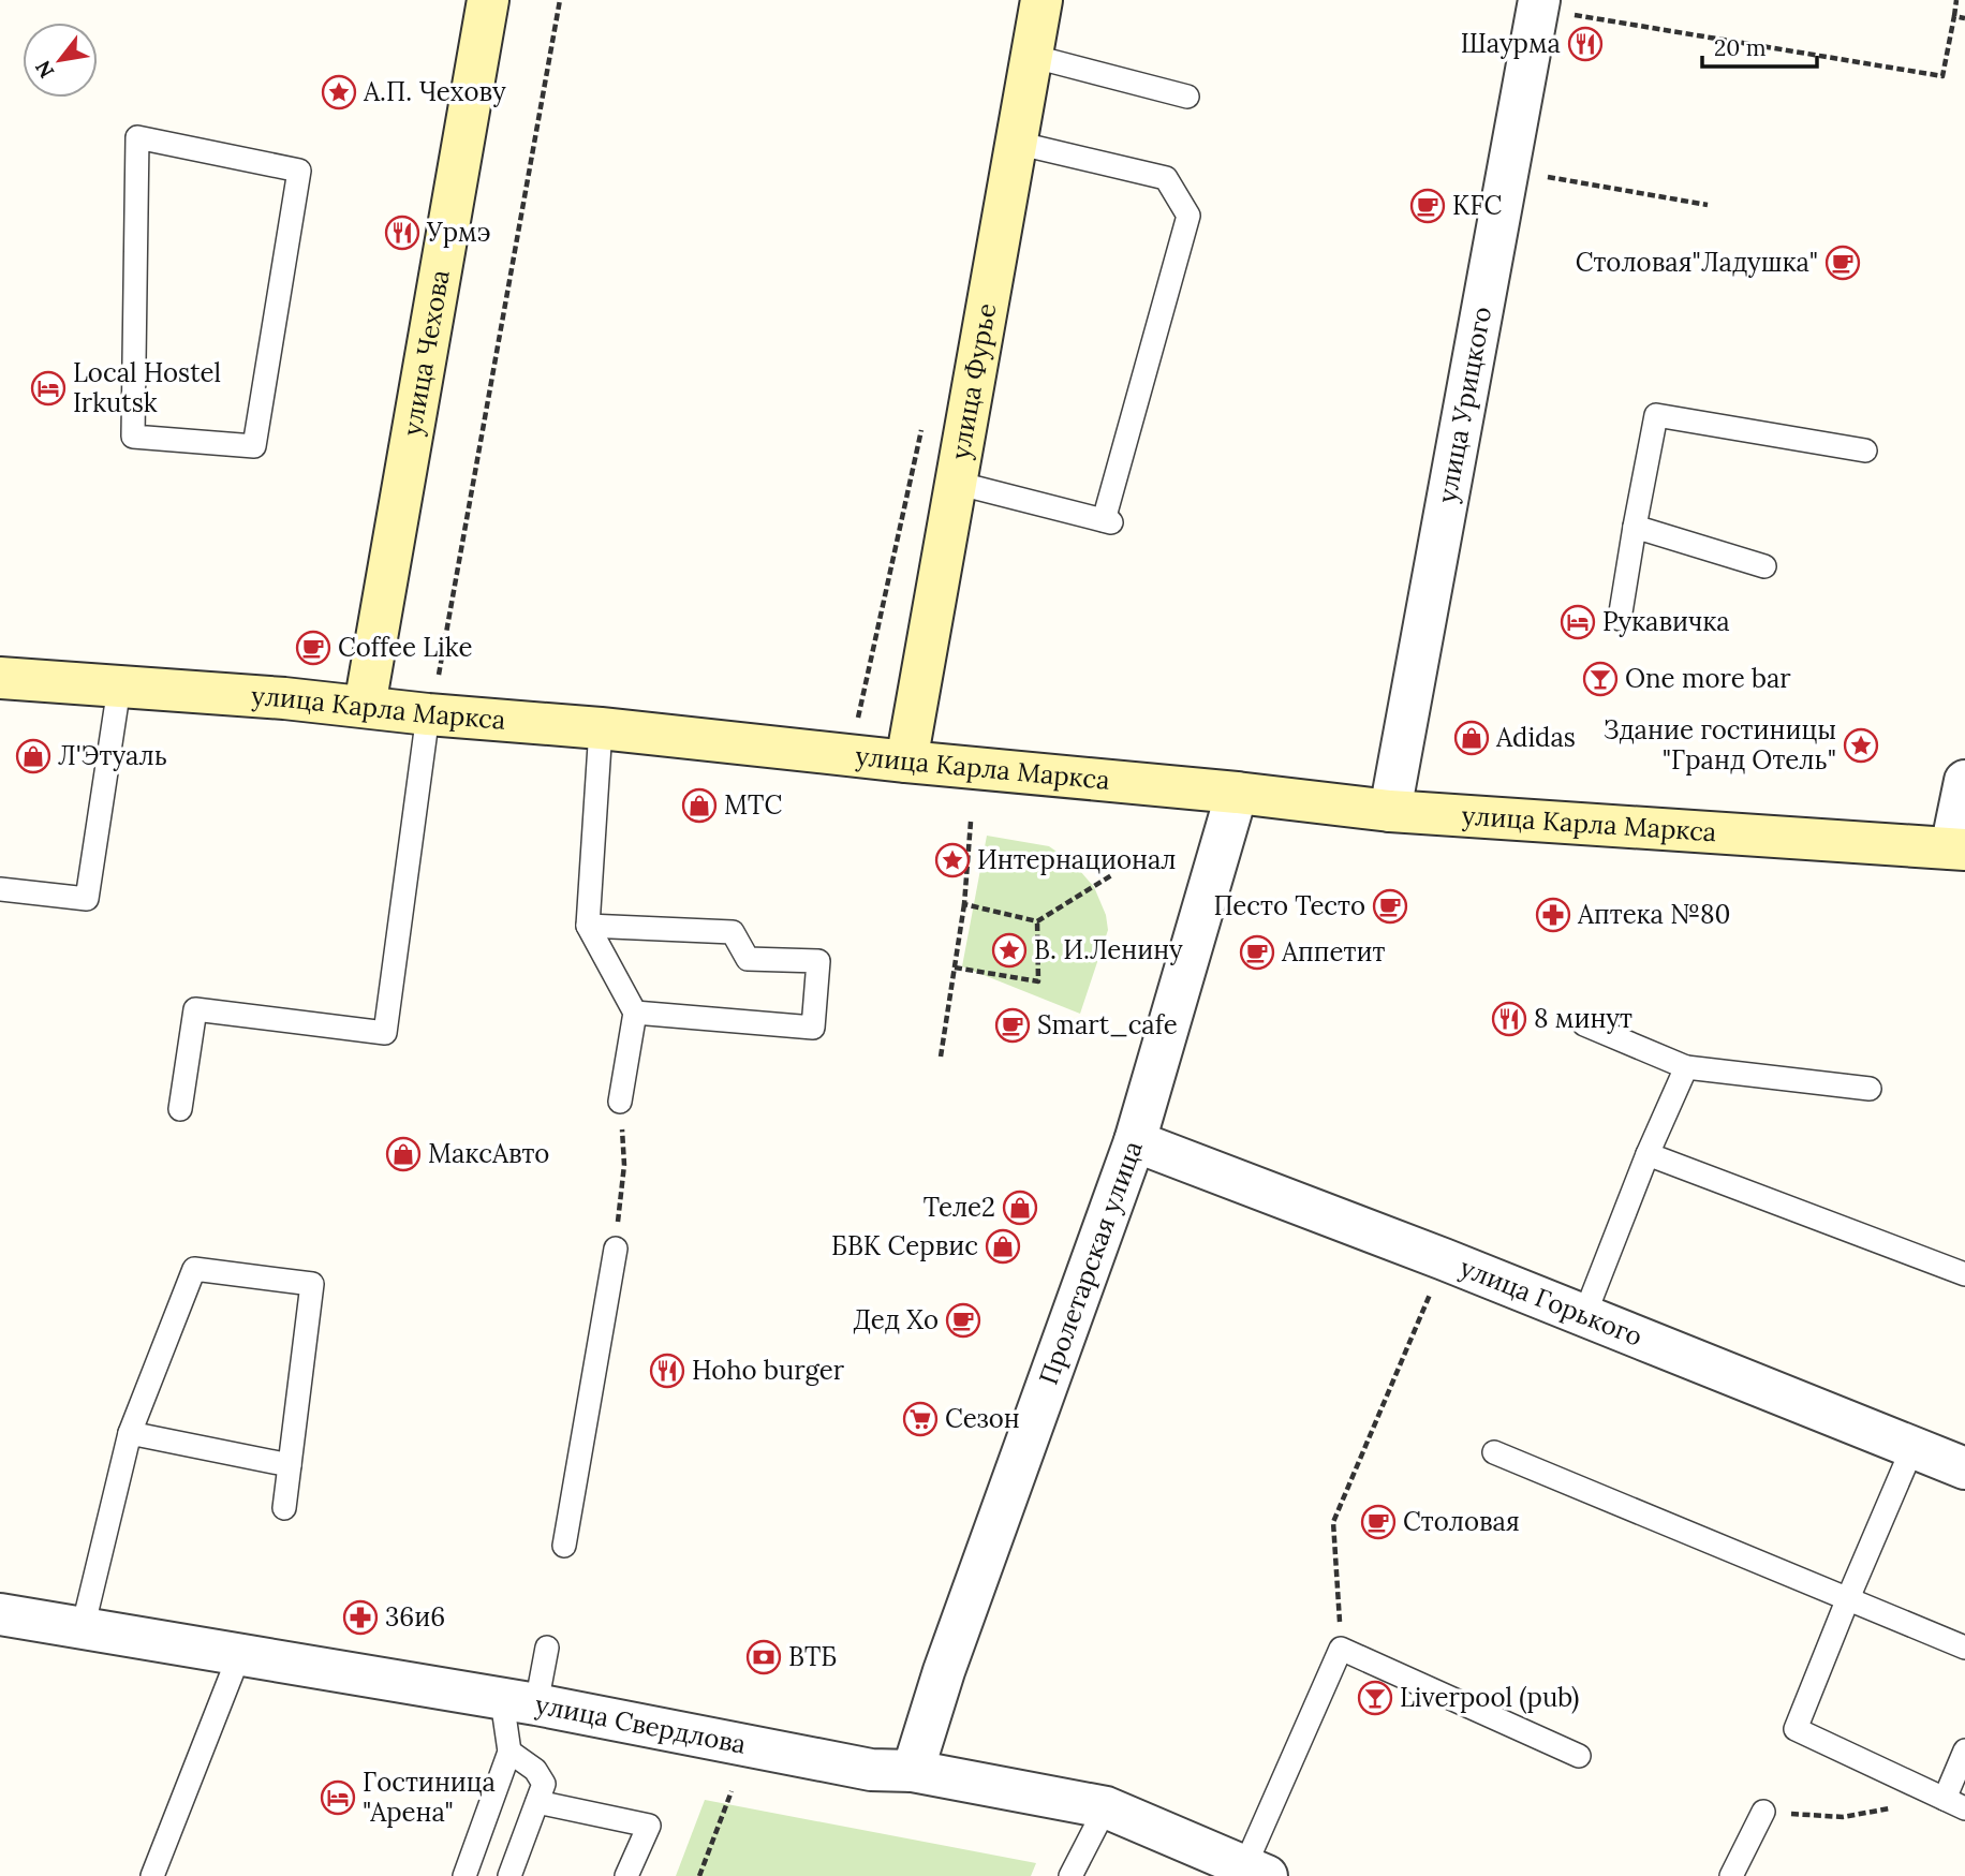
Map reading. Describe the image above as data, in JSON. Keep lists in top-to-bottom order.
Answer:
{
  "streets": {
    "main road": ["улица Чехова", "улица Фурье", "улица Карла Маркса"],
    "street": [
      "улица Урицкого",
      "Пролетарская улица",
      "улица Горького",
      "улица Свердлова"
    ]
  },
  "crossings": [
    ["улица Чехова", "улица Карла Маркса"],
    ["улица Фурье", "улица Карла Маркса"],
    ["улица Урицкого", "улица Карла Маркса"],
    ["улица Карла Маркса", "Пролетарская улица"],
    ["Пролетарская улица", "улица Горького"],
    ["Пролетарская улица", "улица Свердлова"]
  ],
  "places": {
    "restaurant": [
      "Шаурма",
      "Урмэ",
      "8 минут",
      "Hoho burger"
    ],
    "place": [
      "А.П. Чехову",
      "Здание гостиницы \"Гранд Отель\"",
      "Интернационал",
      "В. И.Ленину"
    ],
    "cafe": [
      "KFC",
      "Столовая\"Ладушка\"",
      "Coffee Like",
      "Песто Тесто",
      "Аппетит",
      "Smart_cafe",
      "Дед Хо",
      "Столовая"
    ],
    "hotel": ["Local Hostel Irkutsk", "Рукавичка", "Гостиница \"Арена\""],
    "bar": ["One more bar", "Liverpool (pub)"],
    "shop": [
      "Adidas",
      "Л'Этуаль",
      "МТС",
      "МаксАвто",
      "Теле2",
      "БВК Сервис"
    ],
    "pharmacy": ["Аптека №80", "36и6"],
    "supermarket": ["Сезон"],
    "bank": ["ВТБ"]
  },
  "scale_bar": "20 m",
  "north": "bottom left"
}
